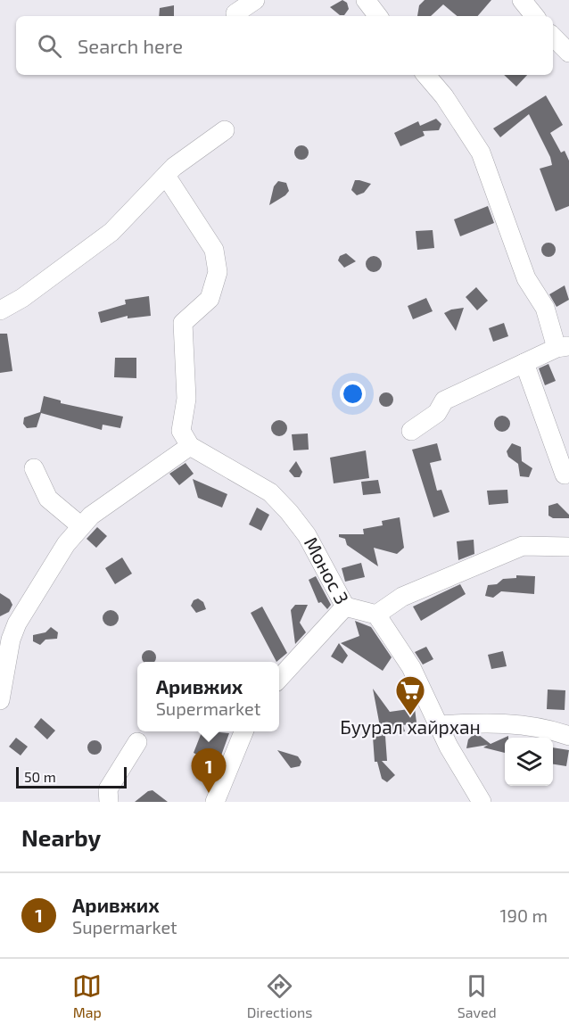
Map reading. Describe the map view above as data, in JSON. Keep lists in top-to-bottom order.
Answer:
{
  "streets": {
    "street": ["Монос 3"]
  },
  "places": {
    "supermarket": ["Буурал хайрхан"]
  },
  "scale_bar": "50 m",
  "page": {
    "search": "Search here",
    "popup": ["Аривжих", "Supermarket"],
    "pins": "1",
    "scale": "50 m",
    "heading": "Nearby",
    "list": [
      {
        "mark": "1",
        "name": "Аривжих",
        "note": "Supermarket",
        "value": "190 m"
      }
    ],
    "nav": ["Map", "Directions", "Saved"]
  }
}
